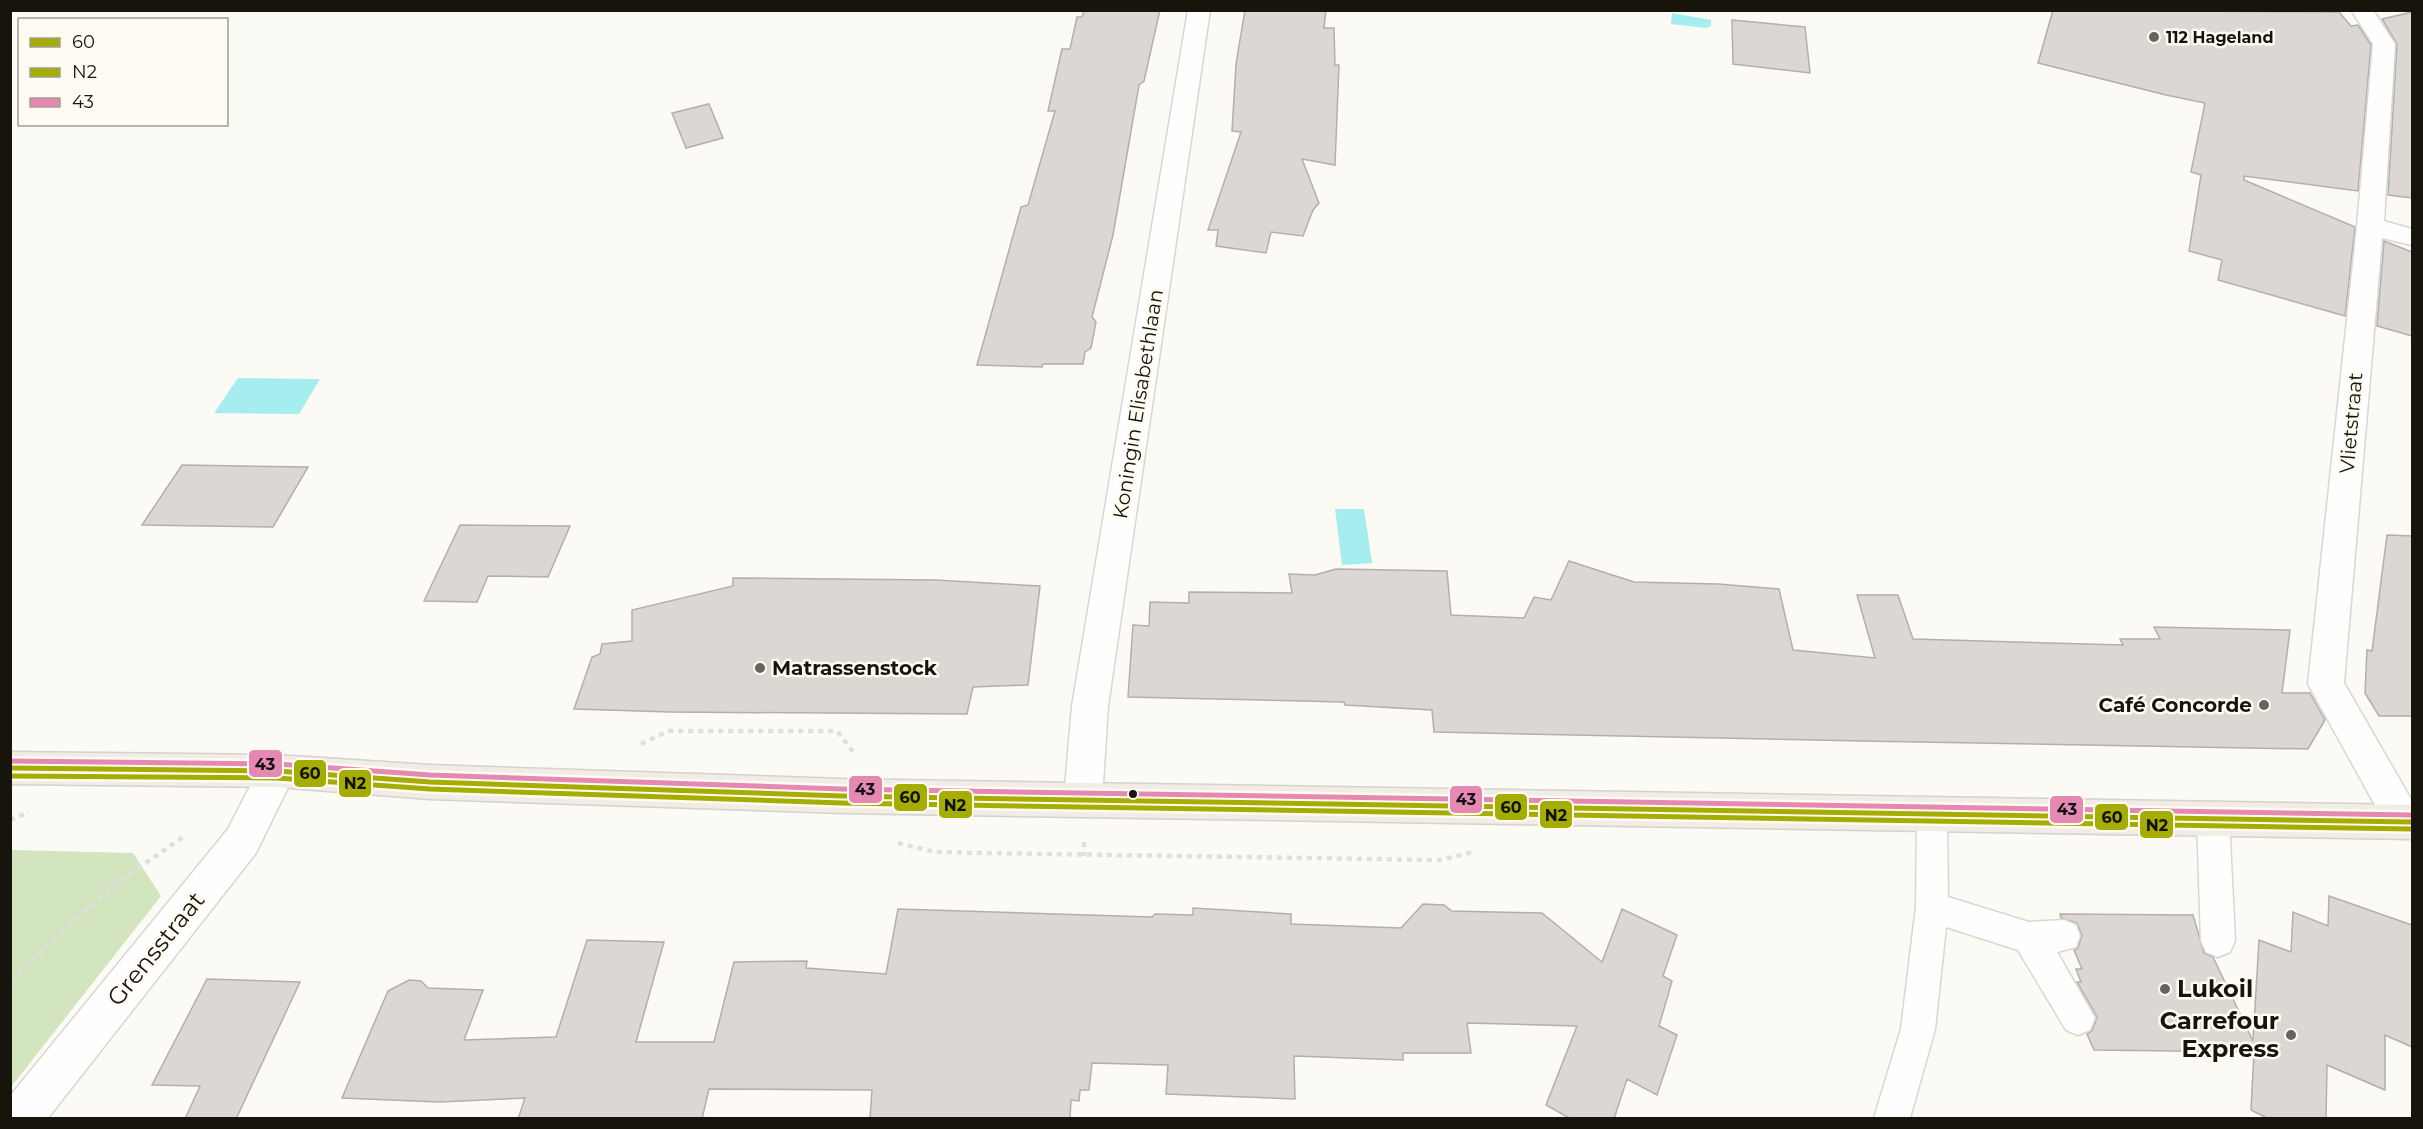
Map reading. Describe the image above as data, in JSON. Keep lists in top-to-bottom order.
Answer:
{
  "streets": {
    "street": ["Koningin Elisabethlaan", "Vlietstraat", "Grensstraat"]
  },
  "places": [
    "112 Hageland",
    "Matrassenstock",
    "Café Concorde",
    "Lukoil",
    "Carrefour Express"
  ],
  "lines": ["transit line 43", "transit line 60", "transit line N2"],
  "legend": ["60", "N2", "43"]
}
